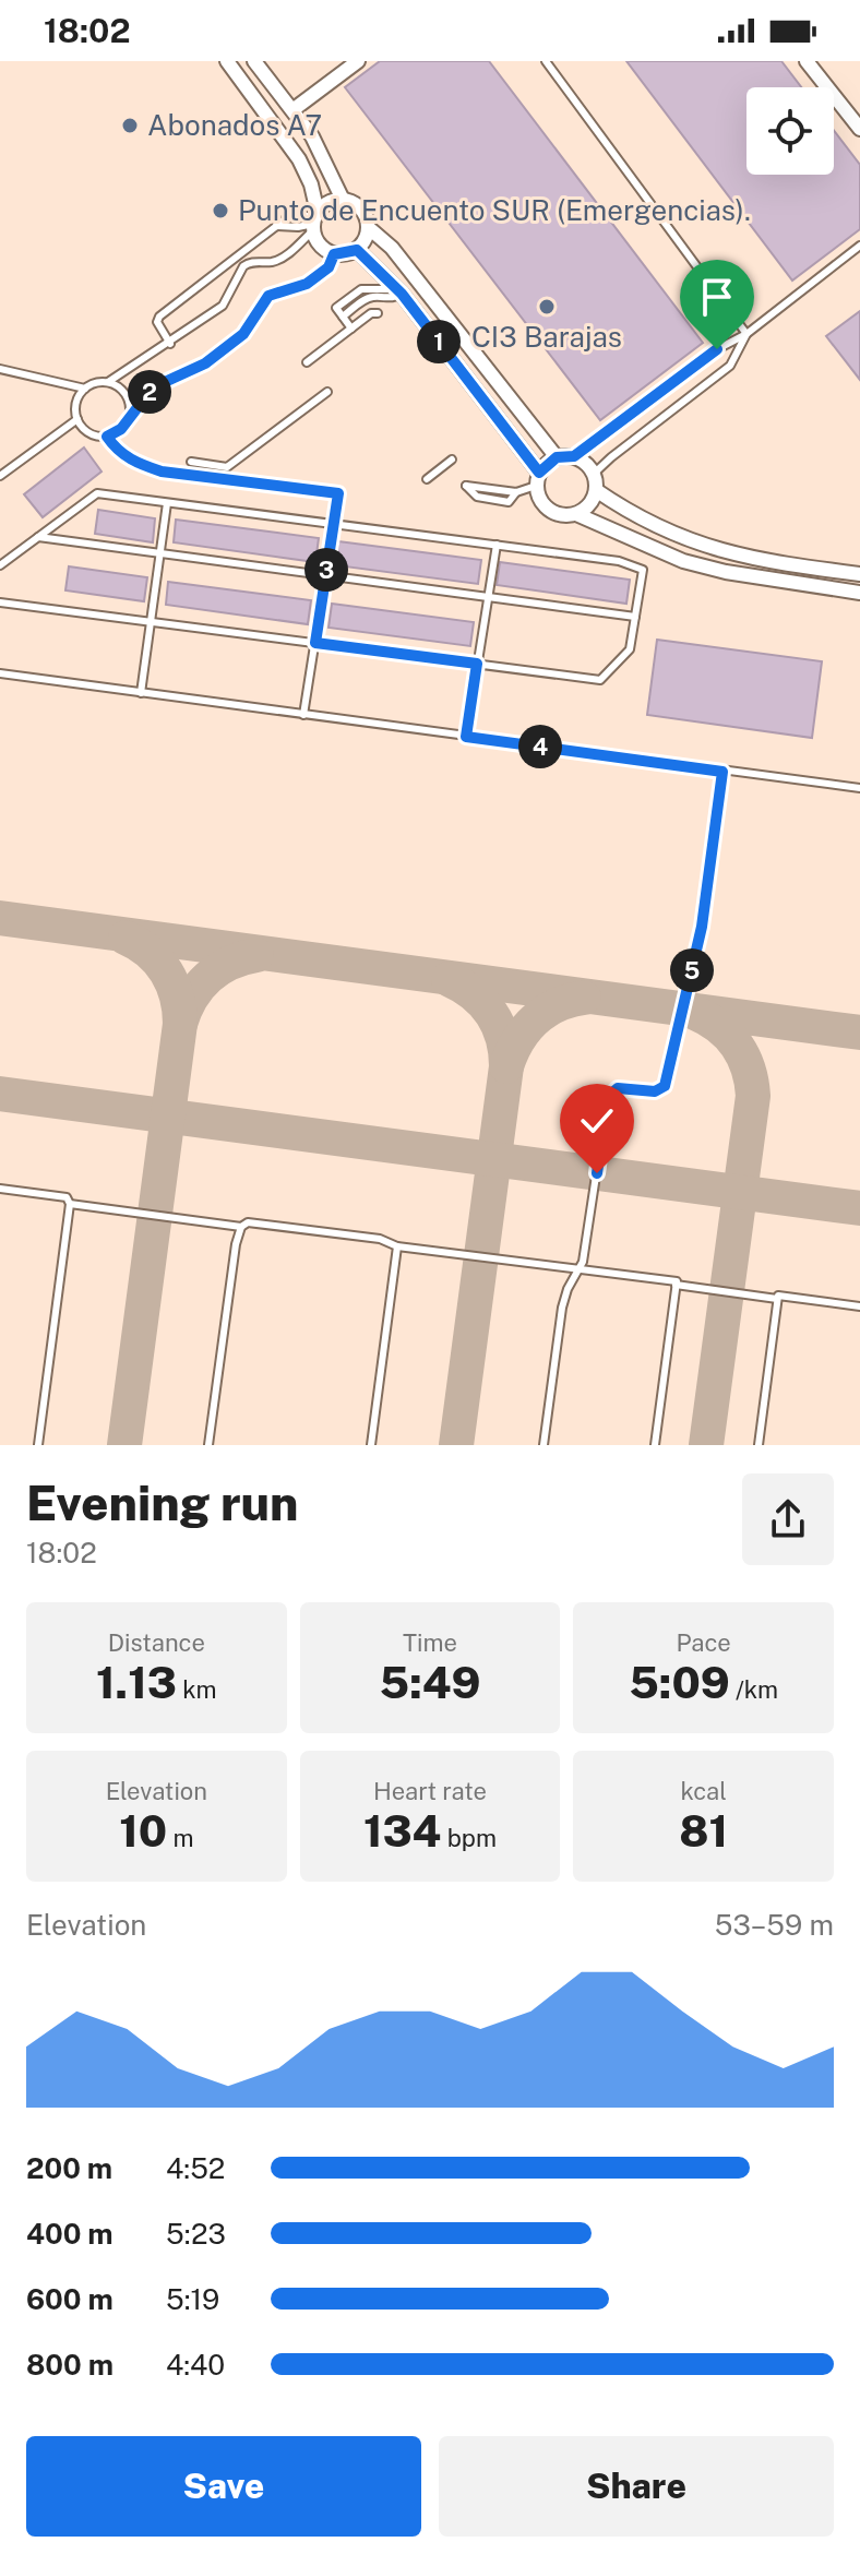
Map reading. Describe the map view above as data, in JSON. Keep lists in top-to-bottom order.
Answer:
{
  "places": ["Abonados A7", "Punto de Encuento SUR (Emergencias).", "CI3 Barajas"],
  "page": {
    "status": "18:02",
    "pins": [
      "1",
      "2",
      "3",
      "4",
      "5"
    ],
    "heading": ["Evening run", "18:02"],
    "stats": [
      ["Distance", "1.13 km"],
      ["Time", "5:49"],
      ["Pace", "5:09 /km"],
      ["Elevation", "10 m"],
      ["Heart rate", "134 bpm"],
      ["kcal", "81"]
    ],
    "chart": ["Elevation", "53–59 m"],
    "list": [
      {
        "name": "200 m",
        "note": "4:52"
      },
      {
        "name": "400 m",
        "note": "5:23"
      },
      {
        "name": "600 m",
        "note": "5:19"
      },
      {
        "name": "800 m",
        "note": "4:40"
      }
    ],
    "buttons": ["Save", "Share"]
  }
}
